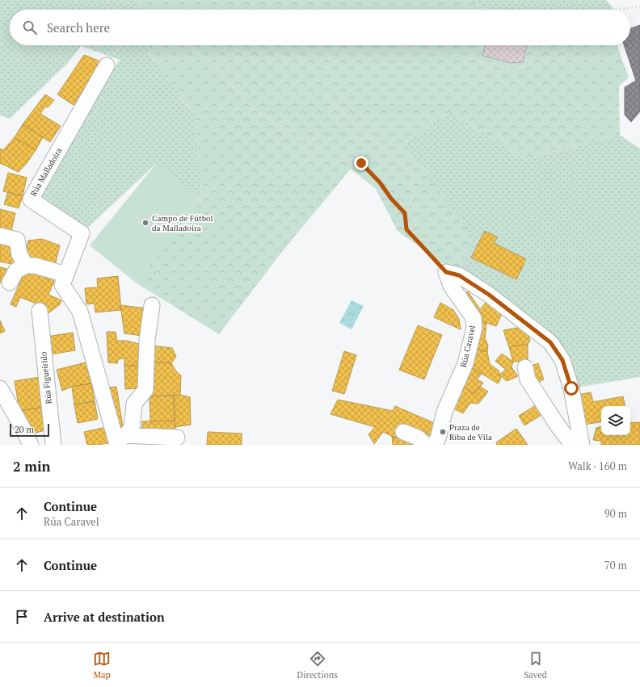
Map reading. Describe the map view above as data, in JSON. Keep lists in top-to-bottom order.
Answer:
{
  "streets": {
    "street": ["Rúa Malladoira", "Rúa Caravel", "Rúa Figueirido"]
  },
  "places": ["Campo de Fútbol da Malladoira", "Praza de Riba de Vila"],
  "scale_bar": "20 m",
  "page": {
    "search": "Search here",
    "scale": "20 m",
    "heading": ["2 min", "Walk · 160 m"],
    "list": [
      ["Continue", "Rúa Caravel", "90 m"],
      ["Continue", "70 m"],
      "Arrive at destination"
    ],
    "nav": ["Map", "Directions", "Saved"]
  }
}
